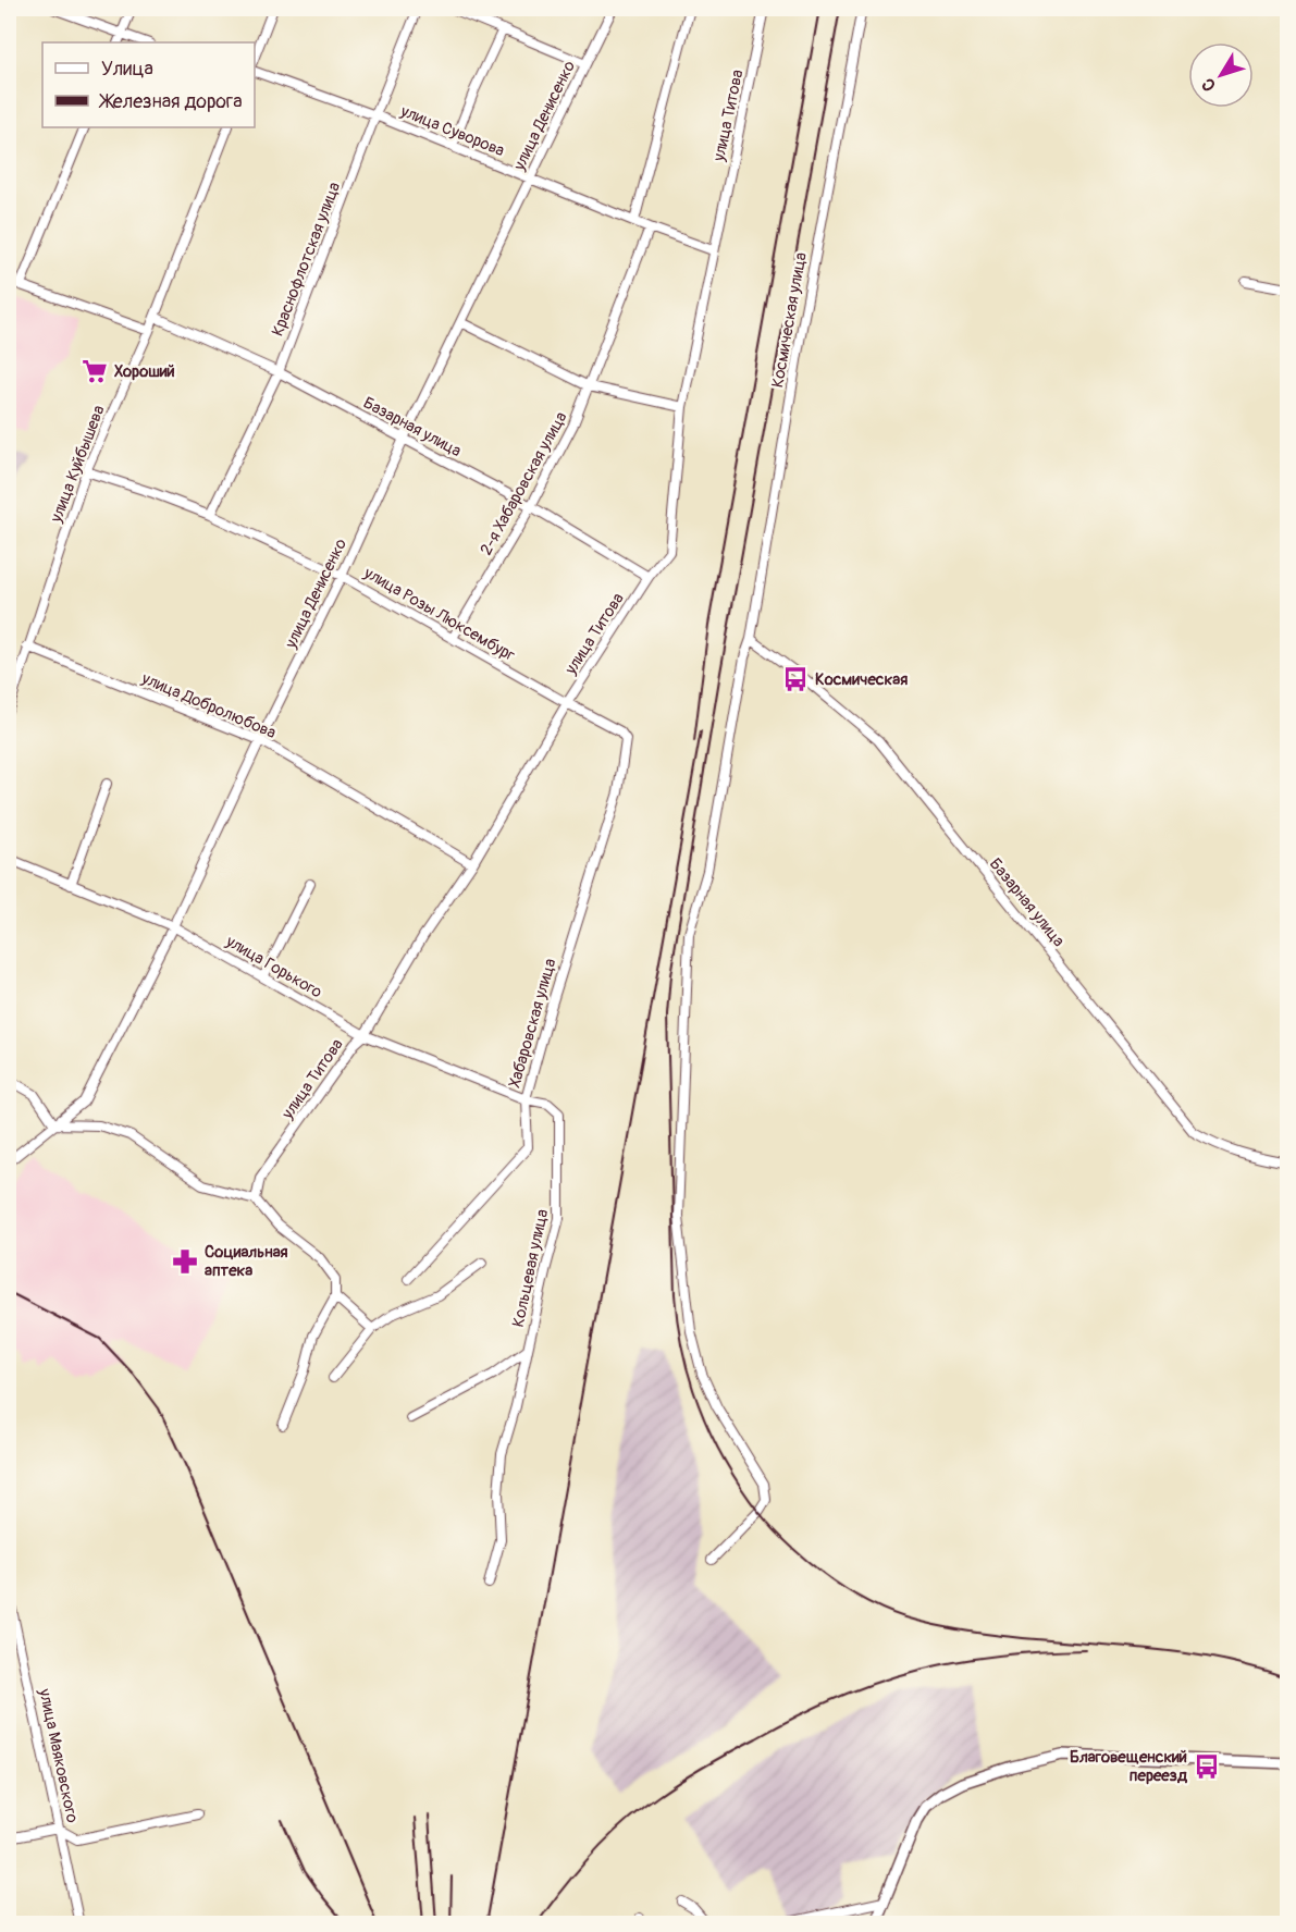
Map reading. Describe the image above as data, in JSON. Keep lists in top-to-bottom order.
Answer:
{
  "streets": {
    "street": [
      "улица Денисенко",
      "улица Титова",
      "улица Суворова",
      "Краснофлотская улица",
      "Космическая улица",
      "Базарная улица",
      "улица Куйбышева",
      "2-я Хабаровская улица",
      "улица Розы Люксембург",
      "улица Добролюбова",
      "улица Горького",
      "Хабаровская улица",
      "Кольцевая улица",
      "улица Маяковского"
    ]
  },
  "crossings": [
    ["улица Денисенко", "улица Суворова"],
    ["улица Денисенко", "Базарная улица"],
    ["улица Денисенко", "улица Розы Люксембург"],
    ["улица Денисенко", "улица Добролюбова"],
    ["улица Денисенко", "улица Горького"],
    ["улица Титова", "улица Суворова"],
    ["улица Титова", "Базарная улица"],
    ["улица Титова", "улица Розы Люксембург"],
    ["улица Титова", "улица Добролюбова"],
    ["улица Титова", "улица Горького"],
    ["улица Суворова", "Краснофлотская улица"],
    ["улица Суворова", "2-я Хабаровская улица"],
    ["Краснофлотская улица", "Базарная улица"],
    ["Краснофлотская улица", "улица Розы Люксембург"],
    ["Космическая улица", "Базарная улица"],
    ["Базарная улица", "улица Куйбышева"],
    ["Базарная улица", "2-я Хабаровская улица"],
    ["улица Куйбышева", "улица Розы Люксембург"],
    ["улица Куйбышева", "улица Добролюбова"],
    ["2-я Хабаровская улица", "улица Розы Люксембург"],
    ["улица Розы Люксембург", "Хабаровская улица"],
    ["улица Горького", "Хабаровская улица"],
    ["улица Горького", "Кольцевая улица"],
    ["Хабаровская улица", "Кольцевая улица"]
  ],
  "places": {
    "supermarket": ["Хороший"],
    "bus stop": ["Космическая", "Благовещенский переезд"],
    "pharmacy": ["Социальная аптека"]
  },
  "legend": ["Улица", "Железная дорога"],
  "north": "bottom left"
}
